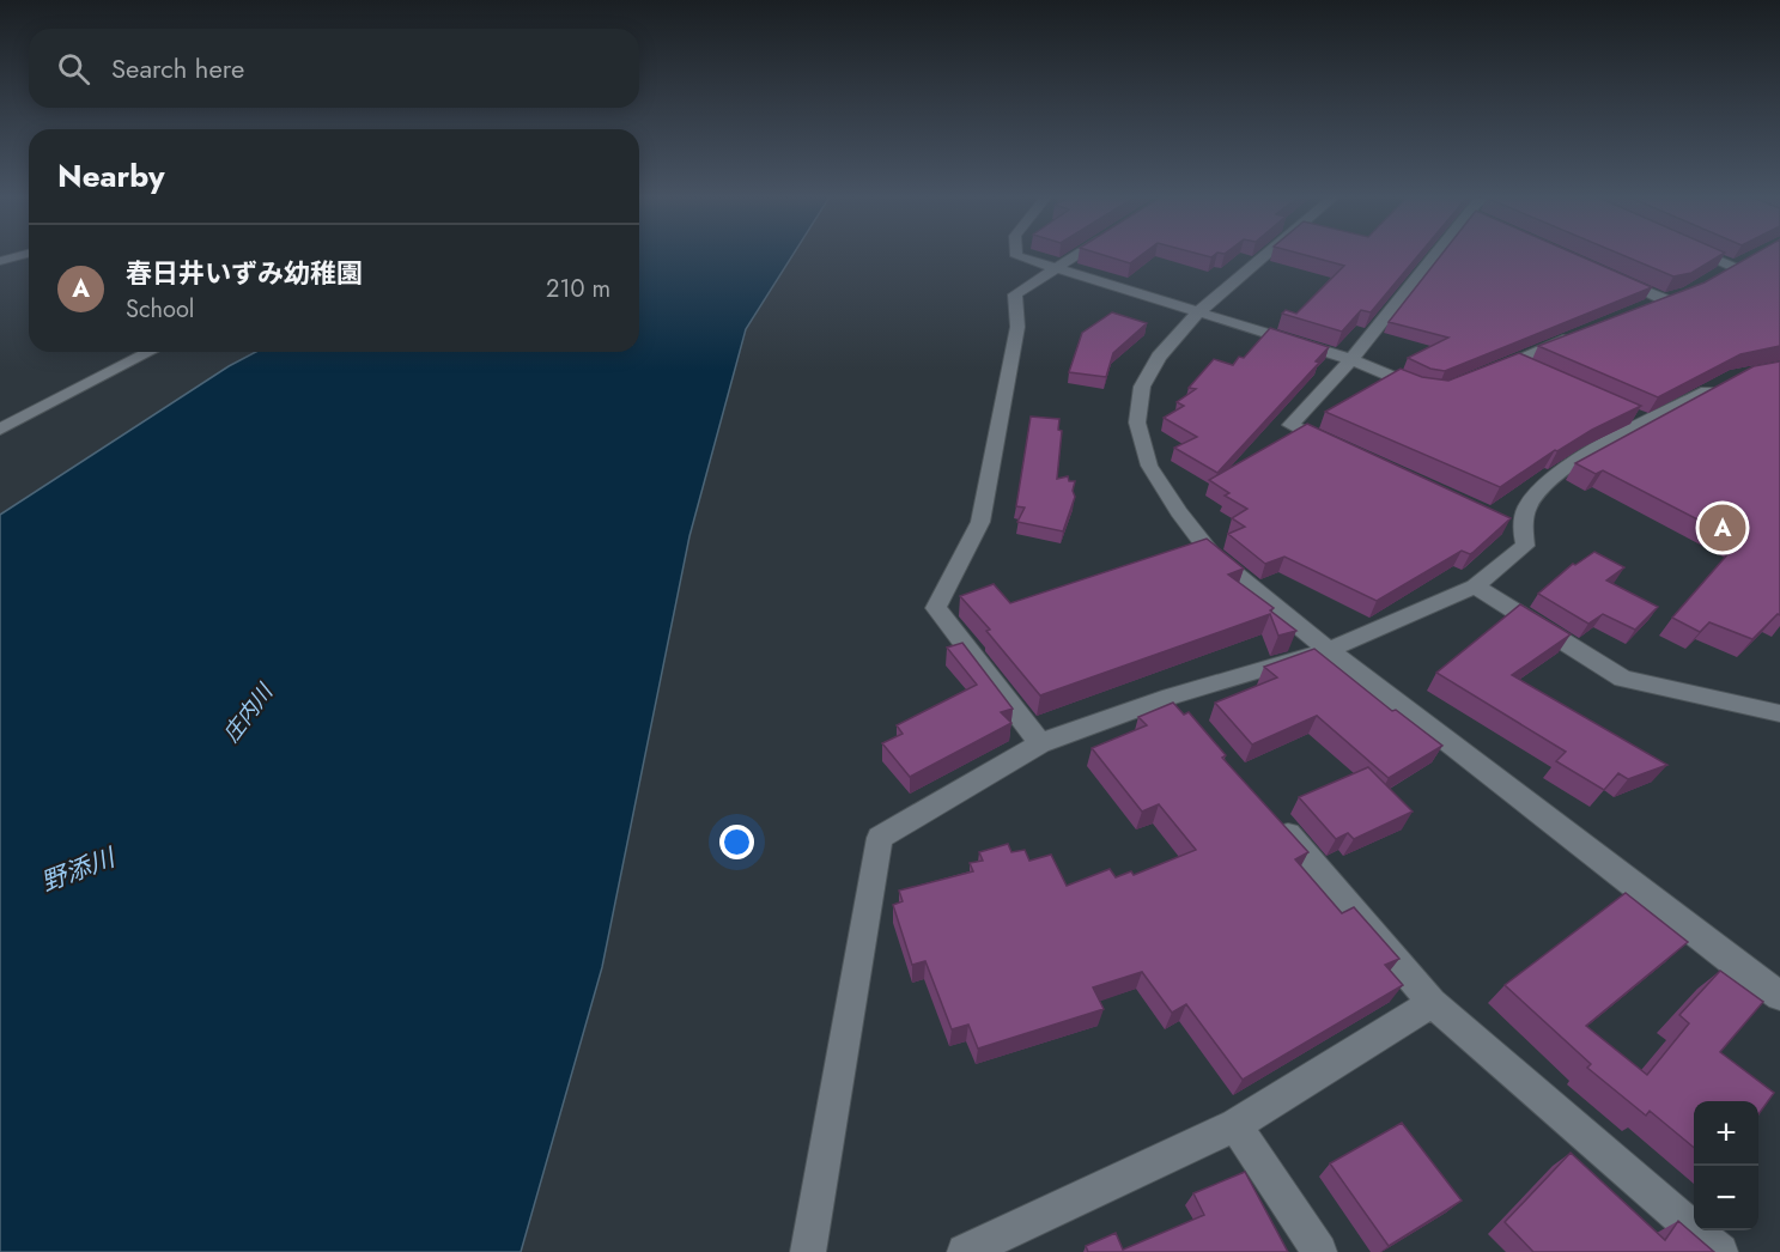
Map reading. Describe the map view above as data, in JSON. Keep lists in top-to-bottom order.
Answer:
{
  "water": ["庄内川", "野添川"],
  "page": {
    "search": "Search here",
    "heading": "Nearby",
    "list": [
      {
        "mark": "A",
        "name": "春日井いずみ幼稚園",
        "note": "School",
        "value": "210 m"
      }
    ],
    "pins": "A",
    "map_buttons": ["+", "−"]
  }
}
